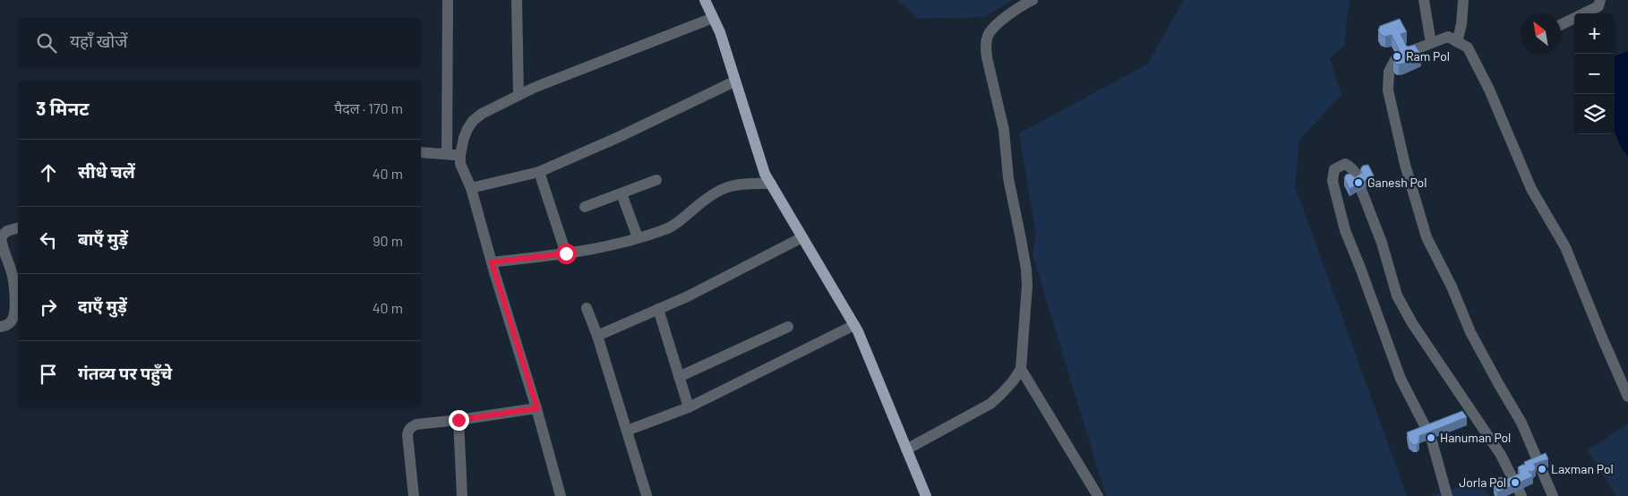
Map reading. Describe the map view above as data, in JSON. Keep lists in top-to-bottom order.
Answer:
{
  "places": [
    "Ram Pol",
    "Ganesh Pol",
    "Hanuman Pol",
    "Laxman Pol",
    "Jorla Pol"
  ],
  "north": "top left",
  "page": {
    "map_buttons": ["+", "−"],
    "search": "यहाँ खोजें",
    "heading": ["3 मिनट", "पैदल · 170 m"],
    "list": [
      ["सीधे चलें", "40 m"],
      ["बाएँ मुड़ें", "90 m"],
      ["दाएँ मुड़ें", "40 m"],
      "गंतव्य पर पहुँचे"
    ]
  }
}
